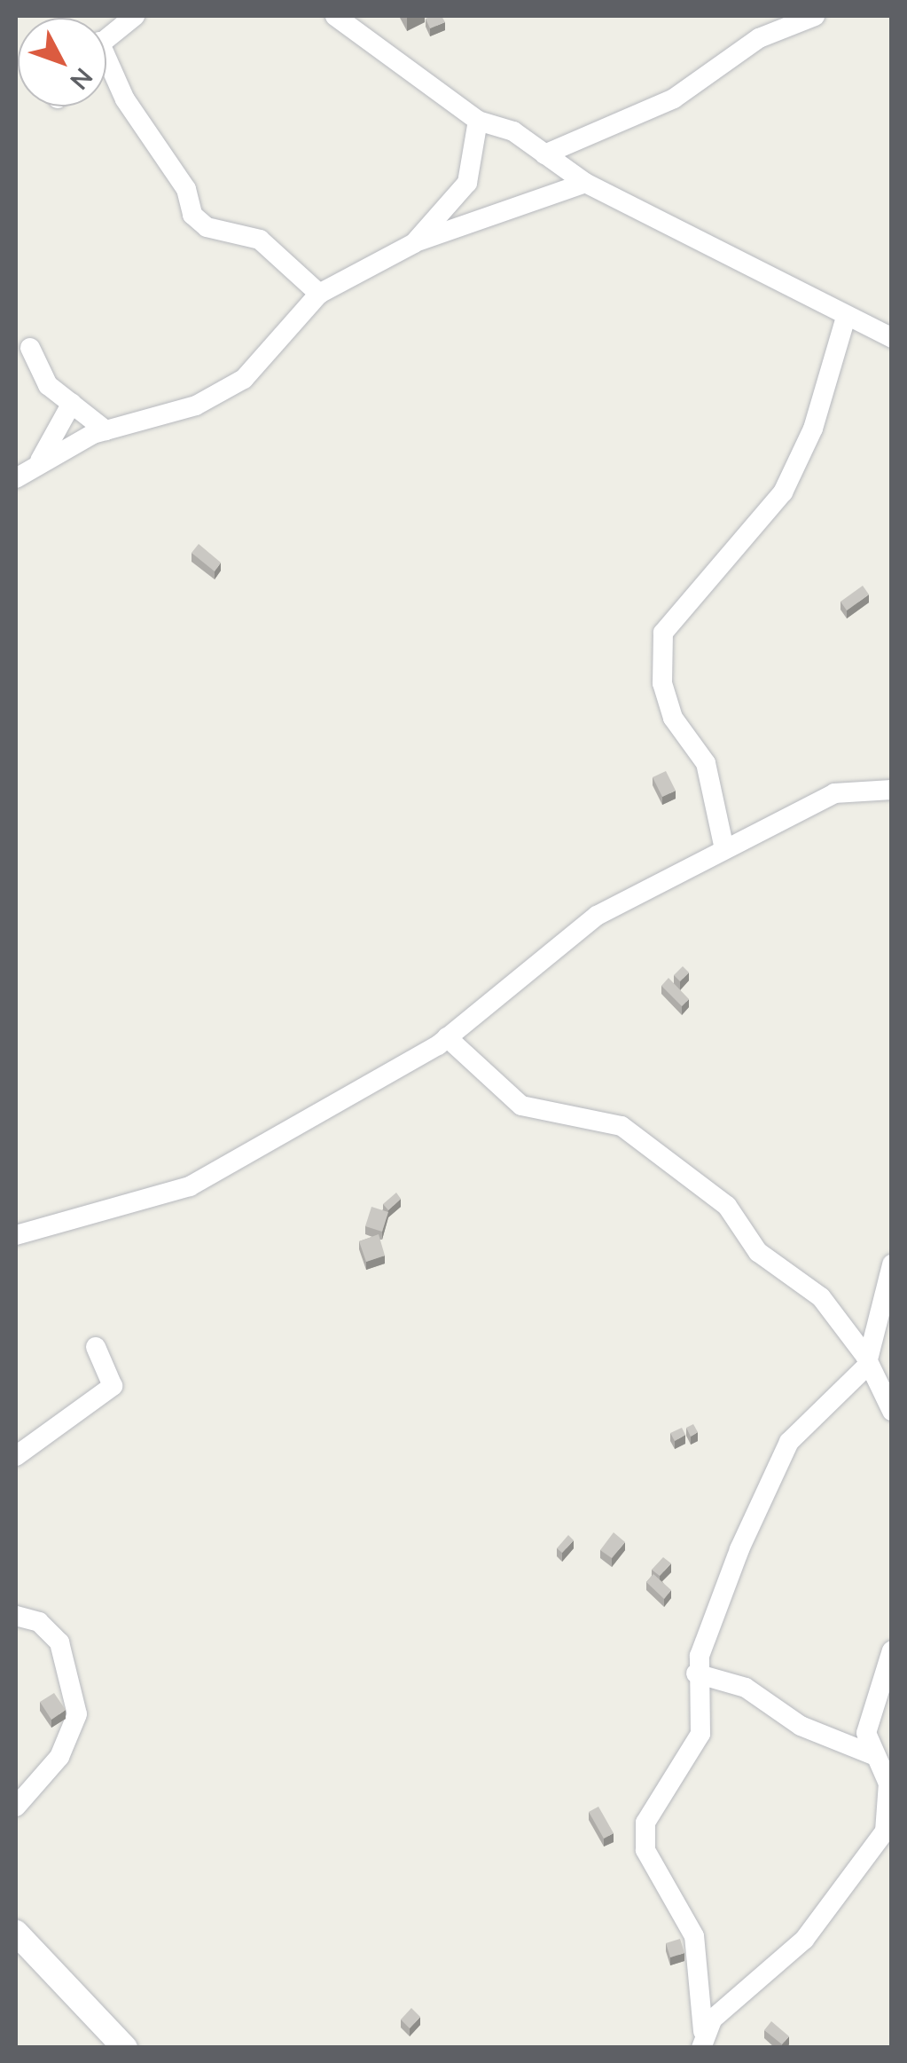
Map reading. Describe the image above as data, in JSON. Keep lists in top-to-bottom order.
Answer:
{
  "north": "bottom right"
}
